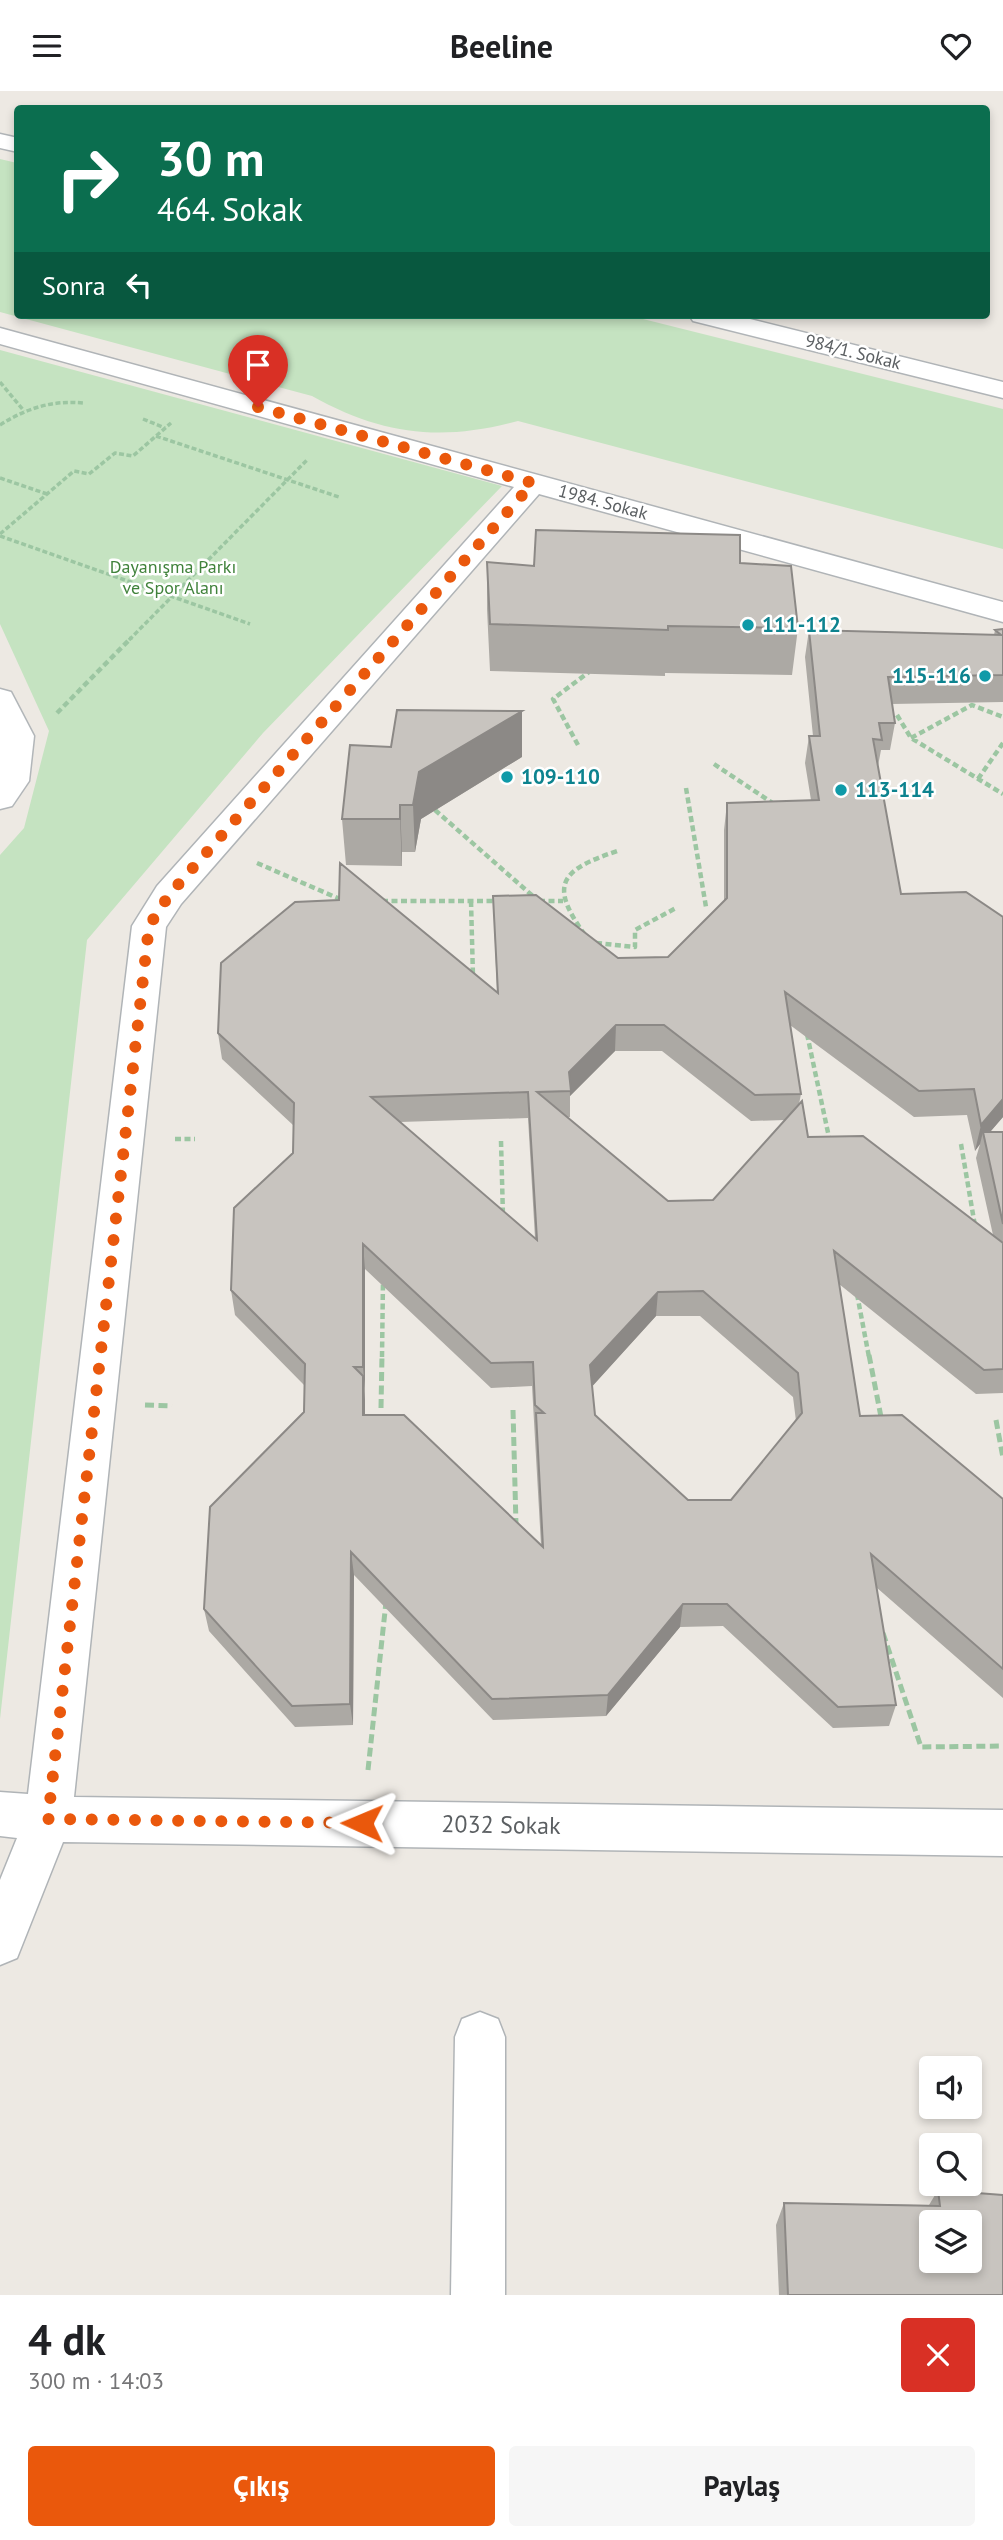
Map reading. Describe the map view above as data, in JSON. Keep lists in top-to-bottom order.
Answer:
{
  "streets": {
    "street": ["984/1. Sokak", "1984. Sokak", "2032 Sokak"]
  },
  "parks": ["Dayanışma Parkı ve Spor Alanı"],
  "places": [
    "111-112",
    "115-116",
    "109-110",
    "113-114"
  ],
  "page": {
    "header": "Beeline",
    "turn": ["30 m", "464. Sokak"],
    "then": "Sonra",
    "heading": ["4 dk", "300 m · 14:03"],
    "buttons": ["Çıkış", "Paylaş"]
  }
}
